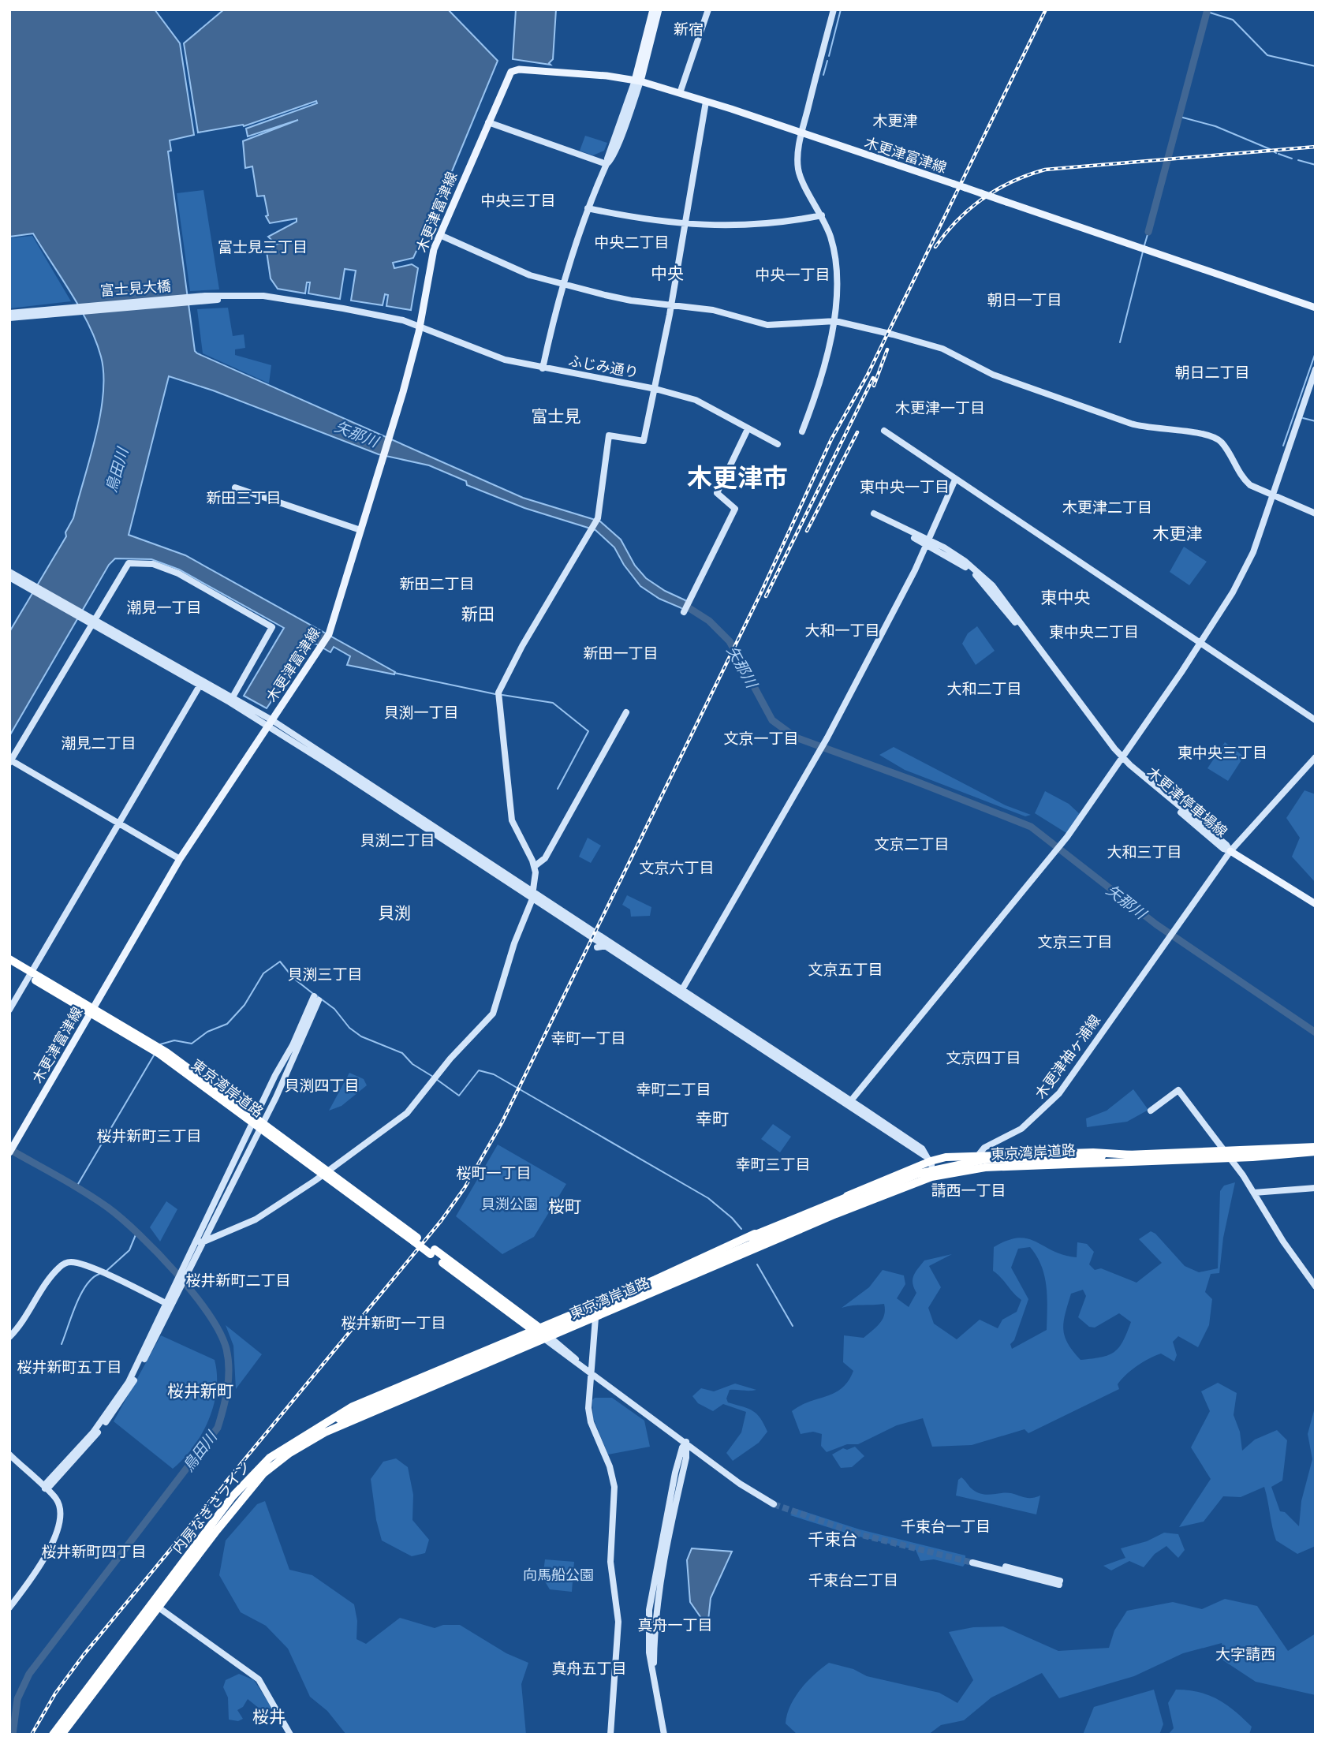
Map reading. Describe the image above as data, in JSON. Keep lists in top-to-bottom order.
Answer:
{
  "streets": {
    "highway": ["東京湾岸道路", "内房なぎさライン"],
    "main road": ["木更津富津線"],
    "street": [
      "富士見大橋",
      "ふじみ通り",
      "木更津停車場線",
      "木更津袖ヶ浦線"
    ]
  },
  "crossings": [
    ["木更津富津線", "ふじみ通り"],
    ["木更津富津線", "東京湾岸道路"],
    ["富士見大橋", "ふじみ通り"],
    ["木更津停車場線", "木更津袖ヶ浦線"],
    ["東京湾岸道路", "内房なぎさライン"]
  ],
  "districts": [
    "新宿",
    "木更津",
    "中央三丁目",
    "中央二丁目",
    "富士見三丁目",
    "中央",
    "中央一丁目",
    "朝日一丁目",
    "朝日二丁目",
    "木更津一丁目",
    "富士見",
    "木更津市",
    "東中央一丁目",
    "新田三丁目",
    "木更津二丁目",
    "木更津",
    "新田二丁目",
    "東中央",
    "潮見一丁目",
    "新田",
    "大和一丁目",
    "東中央二丁目",
    "新田一丁目",
    "大和二丁目",
    "貝渕一丁目",
    "文京一丁目",
    "潮見二丁目",
    "東中央三丁目",
    "貝渕二丁目",
    "文京二丁目",
    "大和三丁目",
    "文京六丁目",
    "貝渕",
    "文京三丁目",
    "文京五丁目",
    "貝渕三丁目",
    "幸町一丁目",
    "文京四丁目",
    "貝渕四丁目",
    "幸町二丁目",
    "幸町",
    "桜井新町三丁目",
    "幸町三丁目",
    "桜町一丁目",
    "請西一丁目",
    "桜町",
    "桜井新町二丁目",
    "桜井新町一丁目",
    "桜井新町五丁目",
    "桜井新町",
    "千束台一丁目",
    "千束台",
    "桜井新町四丁目",
    "千束台二丁目",
    "真舟一丁目",
    "大字請西",
    "真舟五丁目",
    "桜井"
  ],
  "water": ["矢那川", "鳥田川"],
  "parks": ["貝渕公園", "向馬船公園"]
}
